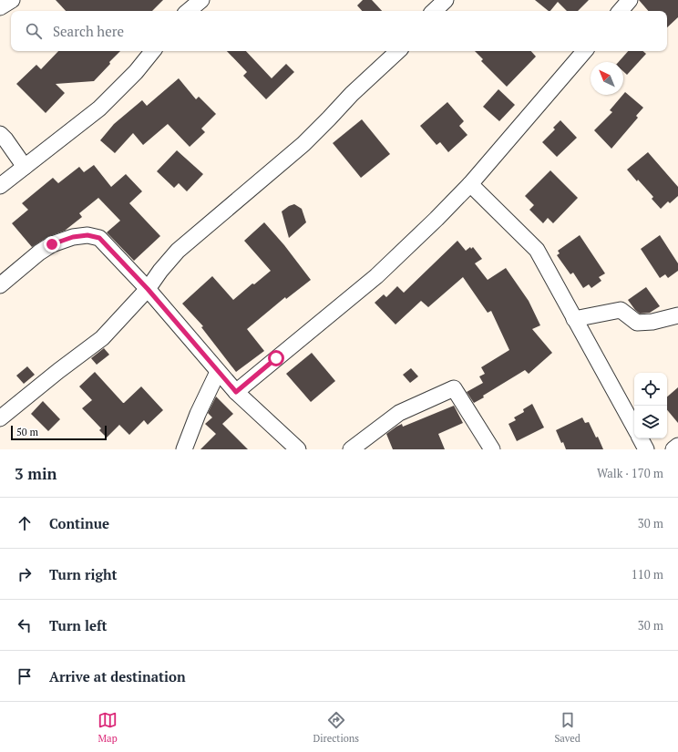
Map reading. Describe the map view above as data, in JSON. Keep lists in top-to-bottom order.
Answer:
{
  "scale_bar": "50 m",
  "north": "top left",
  "page": {
    "search": "Search here",
    "scale": "50 m",
    "heading": ["3 min", "Walk · 170 m"],
    "list": [
      ["Continue", "30 m"],
      ["Turn right", "110 m"],
      ["Turn left", "30 m"],
      "Arrive at destination"
    ],
    "nav": ["Map", "Directions", "Saved"]
  }
}
